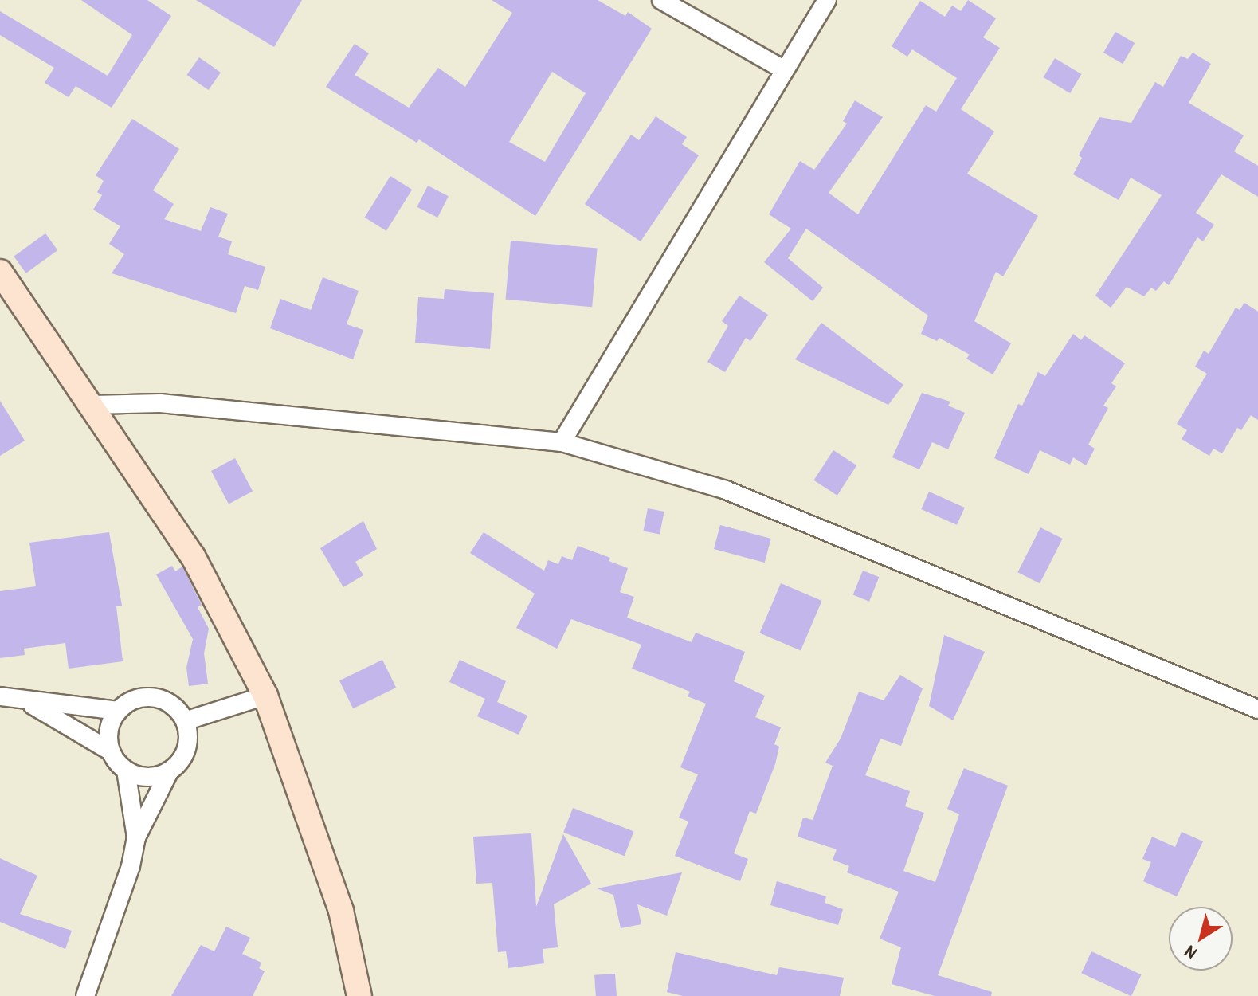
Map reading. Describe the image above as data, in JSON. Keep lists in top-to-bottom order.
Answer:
{
  "north": "bottom left"
}
